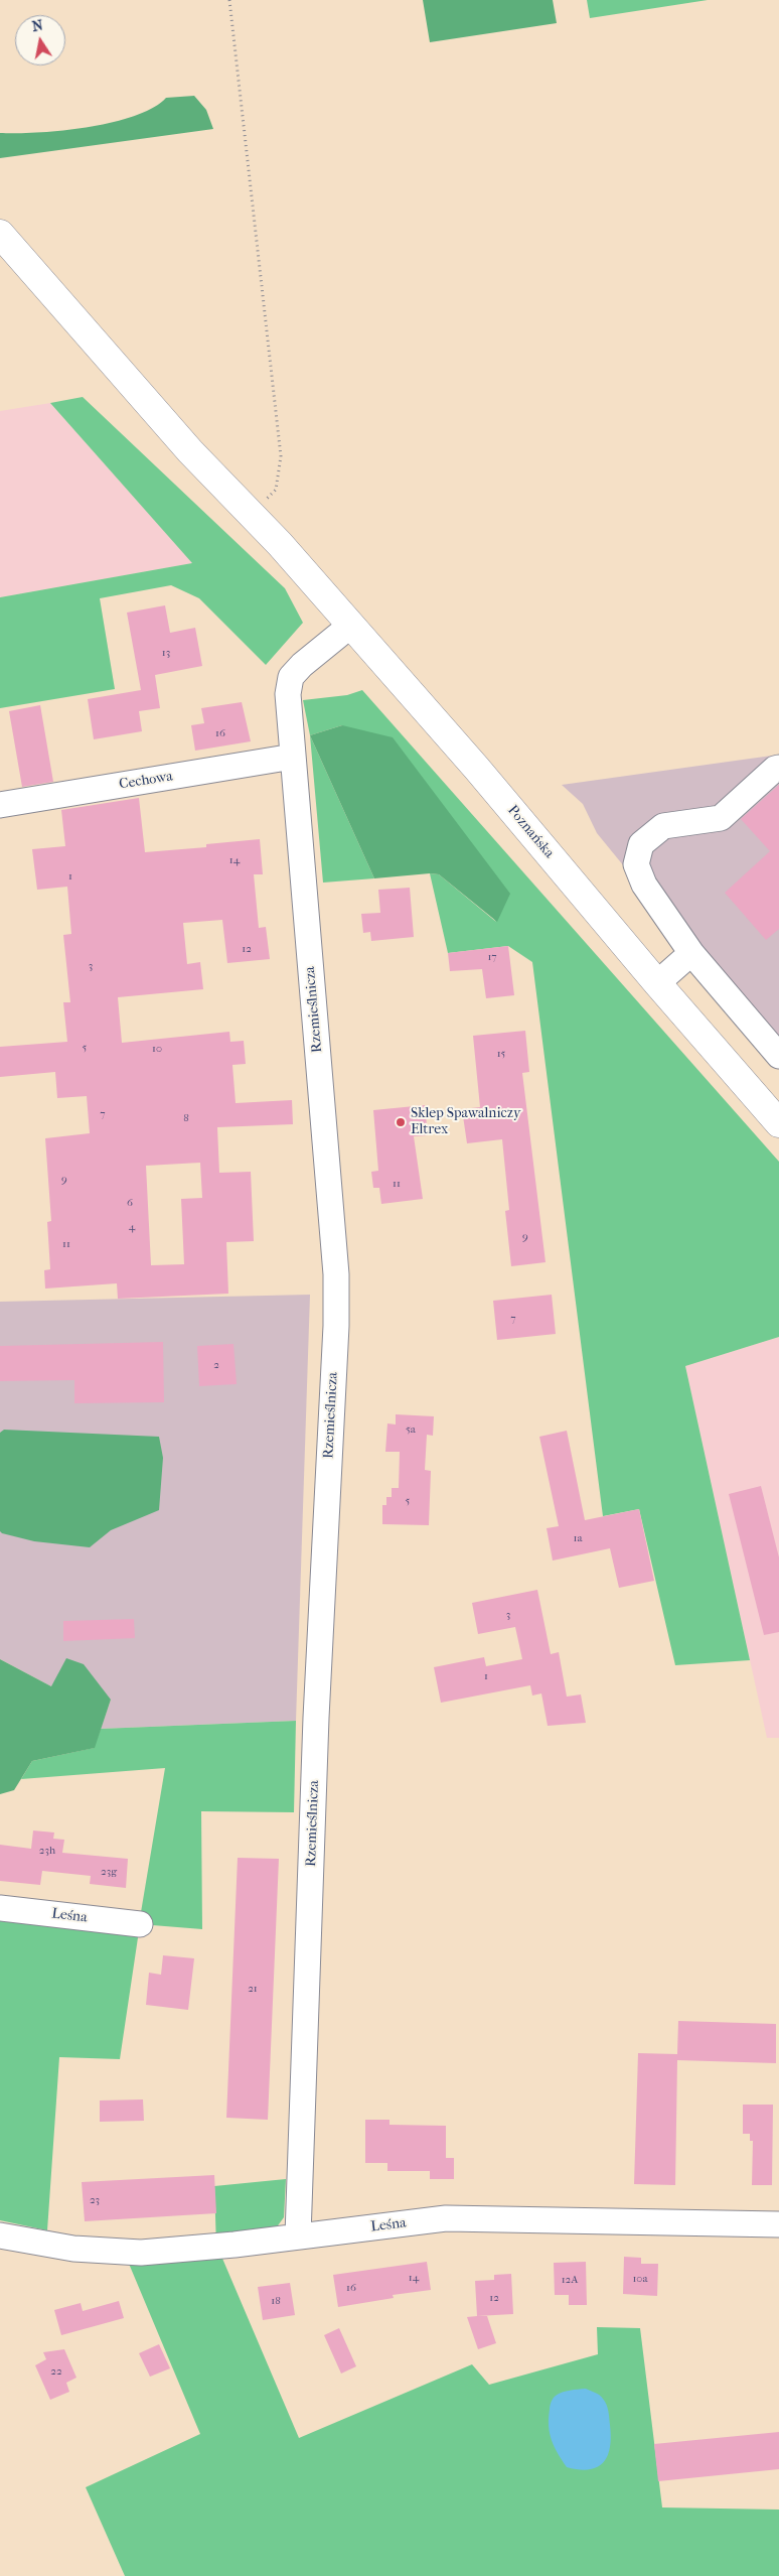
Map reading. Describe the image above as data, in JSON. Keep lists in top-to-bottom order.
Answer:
{
  "streets": {
    "main road": ["Poznańska"],
    "street": ["Cechowa", "Rzemieślnicza", "Leśna"]
  },
  "crossings": [
    ["Cechowa", "Rzemieślnicza"],
    ["Poznańska", "Rzemieślnicza"],
    ["Rzemieślnicza", "Leśna"]
  ],
  "places": ["Sklep Spawalniczy Eltrex"],
  "house_numbers": [
    "13",
    "16",
    "14",
    "1",
    "12",
    "17",
    "3",
    "5",
    "10",
    "15",
    "7",
    "8",
    "9",
    "11",
    "6",
    "4",
    "9",
    "11",
    "7",
    "2",
    "5a",
    "5",
    "1a",
    "3",
    "1",
    "23h",
    "23g",
    "21",
    "23",
    "14",
    "10a",
    "12A",
    "16",
    "12",
    "18",
    "22"
  ],
  "north": "top"
}
